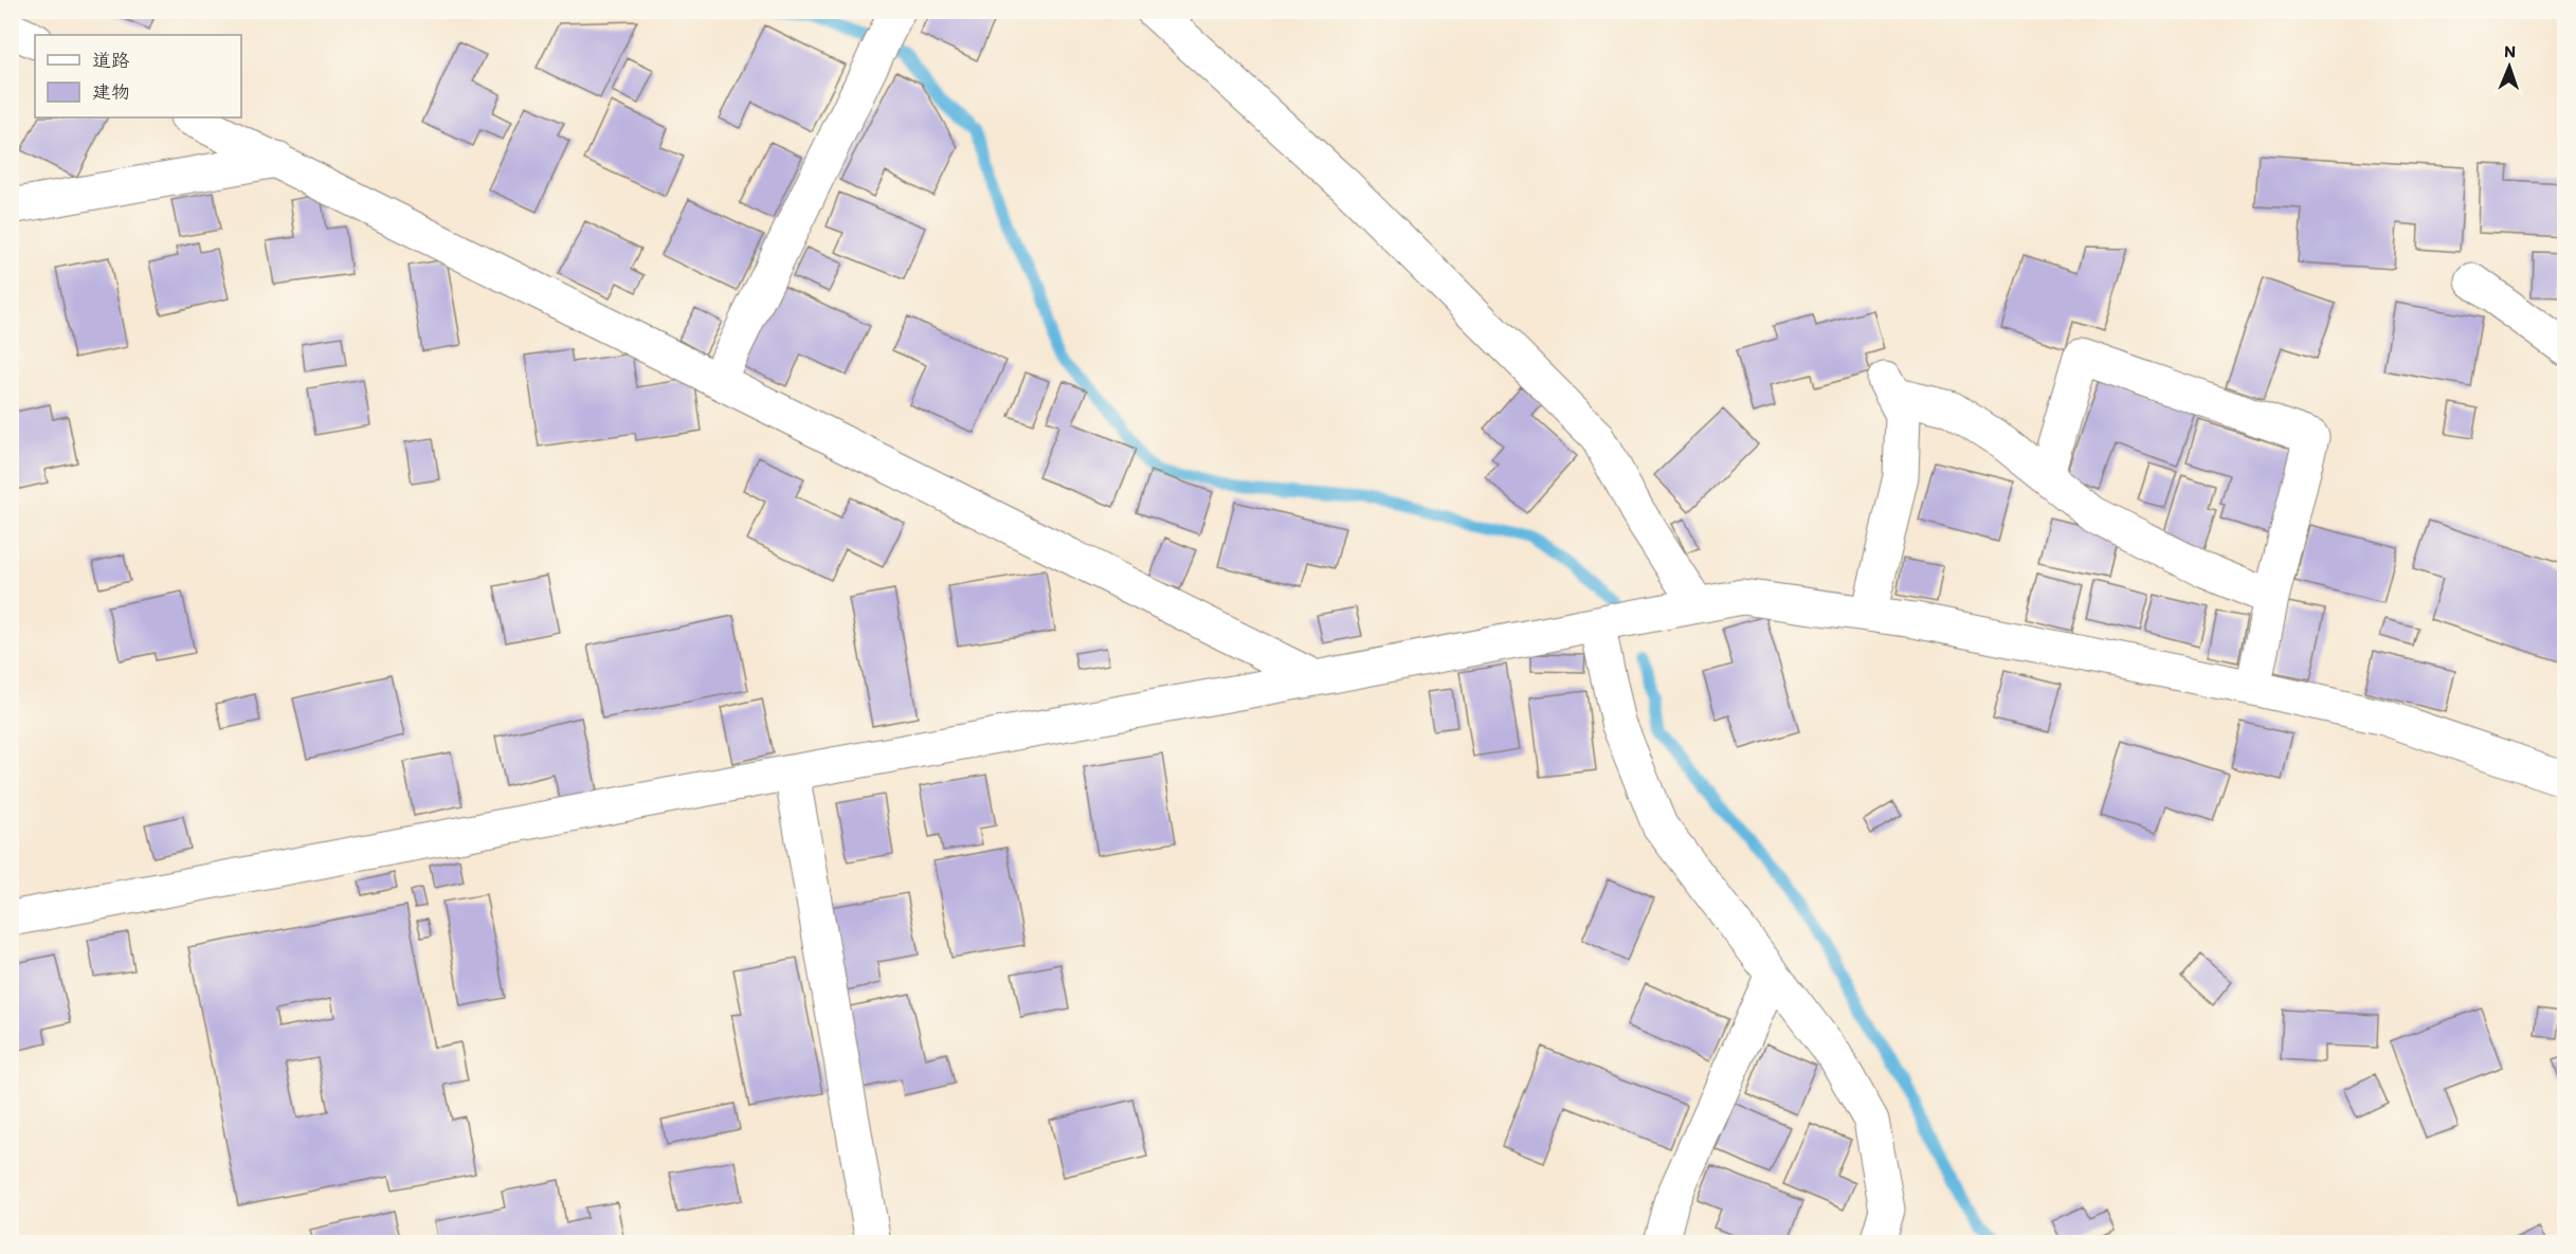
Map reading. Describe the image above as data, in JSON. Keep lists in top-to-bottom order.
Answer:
{
  "legend": ["道路", "建物"],
  "north": "top"
}
